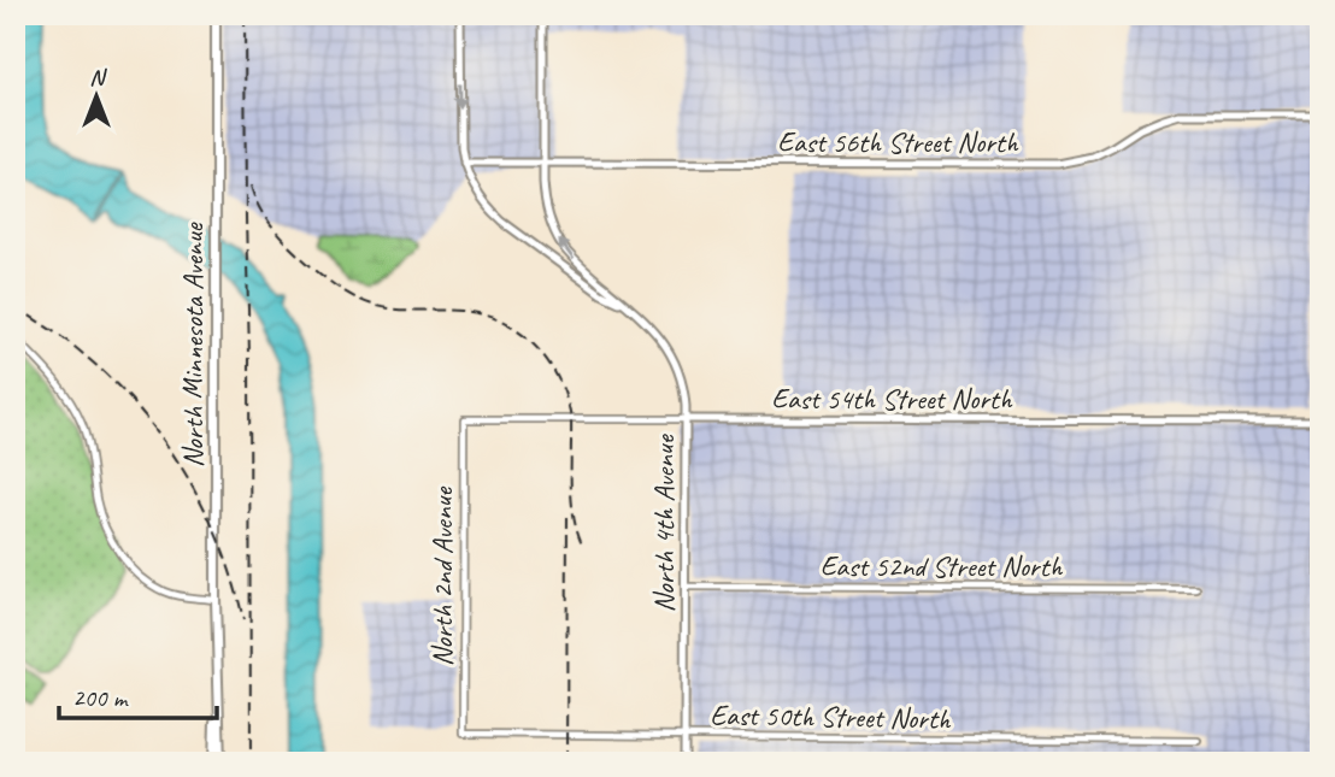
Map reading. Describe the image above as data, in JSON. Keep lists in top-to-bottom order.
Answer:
{
  "streets": {
    "main road": ["North Minnesota Avenue"],
    "street": [
      "East 56th Street North",
      "East 54th Street North",
      "North 4th Avenue",
      "East 52nd Street North",
      "North 2nd Avenue",
      "East 50th Street North"
    ]
  },
  "crossings": [
    ["East 56th Street North", "North 4th Avenue"],
    ["East 54th Street North", "North 4th Avenue"],
    ["East 54th Street North", "North 2nd Avenue"],
    ["North 4th Avenue", "East 52nd Street North"],
    ["North 4th Avenue", "East 50th Street North"],
    ["North 2nd Avenue", "East 50th Street North"]
  ],
  "scale_bar": "200 m",
  "north": "top"
}
